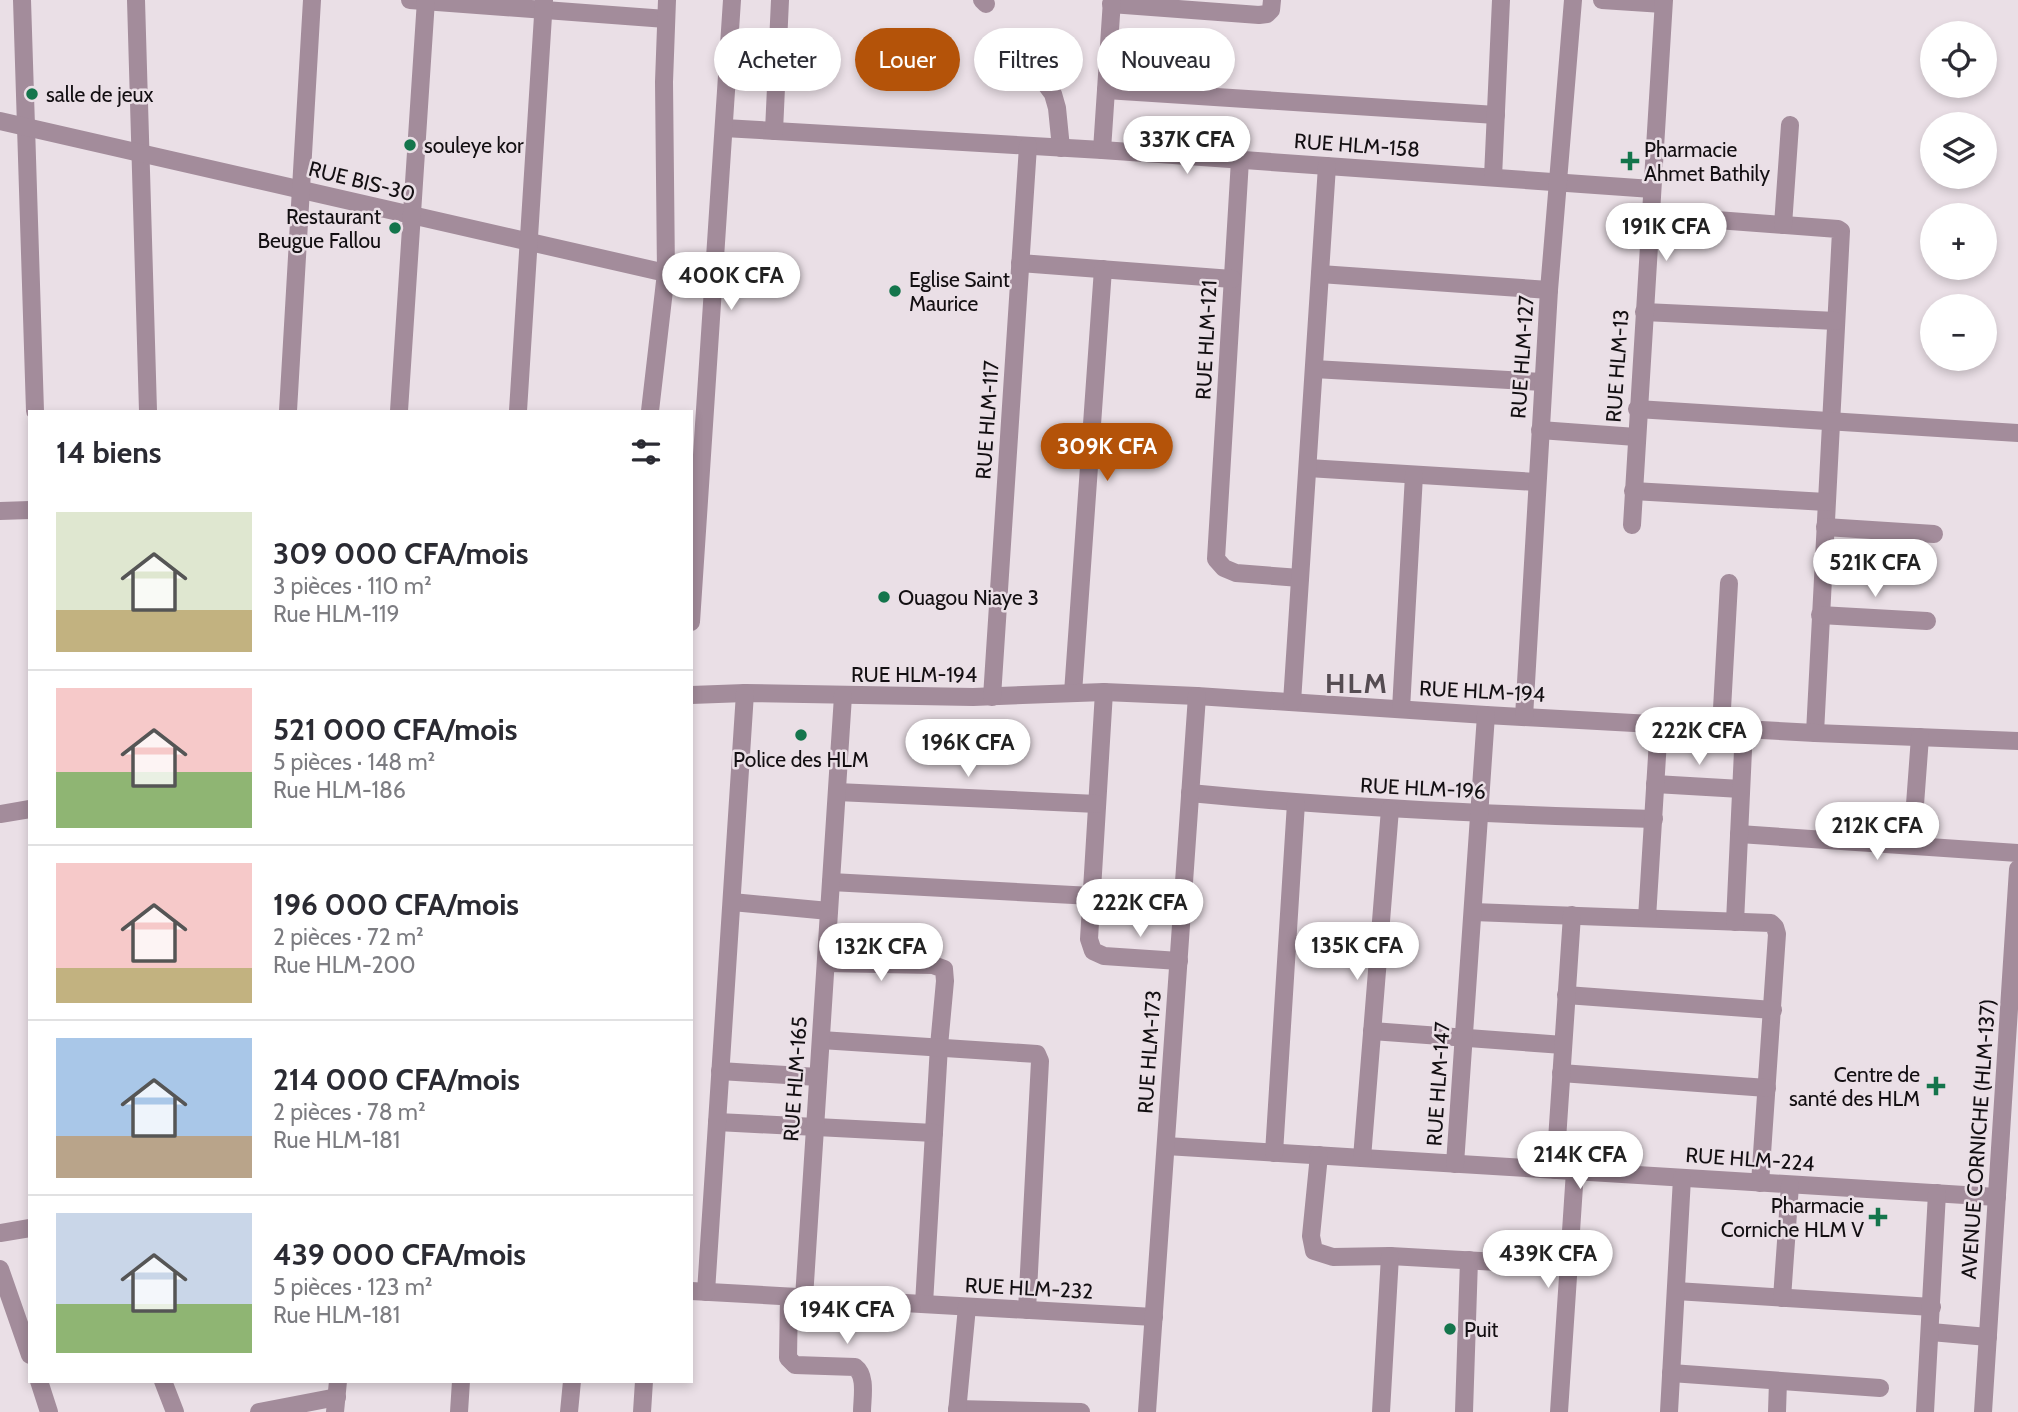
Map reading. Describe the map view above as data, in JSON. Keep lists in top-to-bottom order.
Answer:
{
  "streets": {
    "street": [
      "RUE HLM-158",
      "RUE BIS-30",
      "RUE HLM-121",
      "RUE HLM-127",
      "RUE HLM-13",
      "RUE HLM-117",
      "RUE HLM-194",
      "RUE HLM-196",
      "RUE HLM-173",
      "RUE HLM-165",
      "RUE HLM-147",
      "AVENUE CORNICHE (HLM-137)",
      "RUE HLM-224",
      "RUE HLM-232"
    ]
  },
  "crossings": [
    ["RUE HLM-158", "RUE HLM-121"],
    ["RUE HLM-158", "RUE HLM-127"],
    ["RUE HLM-158", "RUE HLM-13"],
    ["RUE HLM-158", "RUE HLM-117"],
    ["RUE HLM-127", "RUE HLM-194"],
    ["RUE HLM-117", "RUE HLM-194"],
    ["RUE HLM-194", "RUE HLM-173"],
    ["RUE HLM-194", "RUE HLM-165"],
    ["RUE HLM-194", "RUE HLM-147"],
    ["RUE HLM-196", "RUE HLM-173"],
    ["RUE HLM-196", "RUE HLM-147"],
    ["RUE HLM-173", "RUE HLM-224"],
    ["RUE HLM-173", "RUE HLM-232"],
    ["RUE HLM-165", "RUE HLM-232"],
    ["RUE HLM-147", "RUE HLM-224"],
    ["AVENUE CORNICHE (HLM-137)", "RUE HLM-224"]
  ],
  "districts": ["HLM"],
  "places": {
    "other": [
      "salle de jeux",
      "souleye kor",
      "Restaurant Beugue Fallou",
      "Eglise Saint Maurice",
      "Ouagou Niaye 3",
      "Police des HLM",
      "Puit"
    ],
    "health": ["Pharmacie Ahmet Bathily", "Centre de santé des HLM", "Pharmacie Corniche HLM V"]
  },
  "page": {
    "map_buttons": ["+", "−"],
    "chip": [
      "Acheter",
      "Louer",
      "Filtres",
      "Nouveau"
    ],
    "price": [
      "337K CFA",
      "191K CFA",
      "400K CFA",
      "309K CFA",
      "521K CFA",
      "222K CFA",
      "196K CFA",
      "212K CFA",
      "222K CFA",
      "135K CFA",
      "132K CFA",
      "214K CFA",
      "439K CFA",
      "194K CFA"
    ],
    "heading": "14 biens",
    "list": [
      {
        "name": "309 000 CFA/mois",
        "note": "3 pièces · 110 m² · Rue HLM-119"
      },
      {
        "name": "521 000 CFA/mois",
        "note": "5 pièces · 148 m² · Rue HLM-186"
      },
      {
        "name": "196 000 CFA/mois",
        "note": "2 pièces · 72 m² · Rue HLM-200"
      },
      {
        "name": "214 000 CFA/mois",
        "note": "2 pièces · 78 m² · Rue HLM-181"
      },
      {
        "name": "439 000 CFA/mois",
        "note": "5 pièces · 123 m² · Rue HLM-181"
      }
    ]
  }
}
